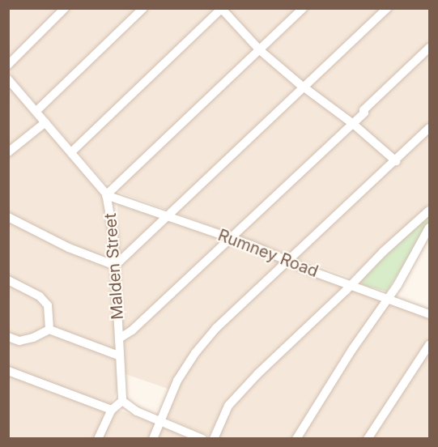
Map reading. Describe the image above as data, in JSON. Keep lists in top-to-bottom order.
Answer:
{
  "streets": {
    "street": ["Rumney Road", "Malden Street"]
  },
  "crossings": [
    ["Rumney Road", "Malden Street"]
  ]
}
